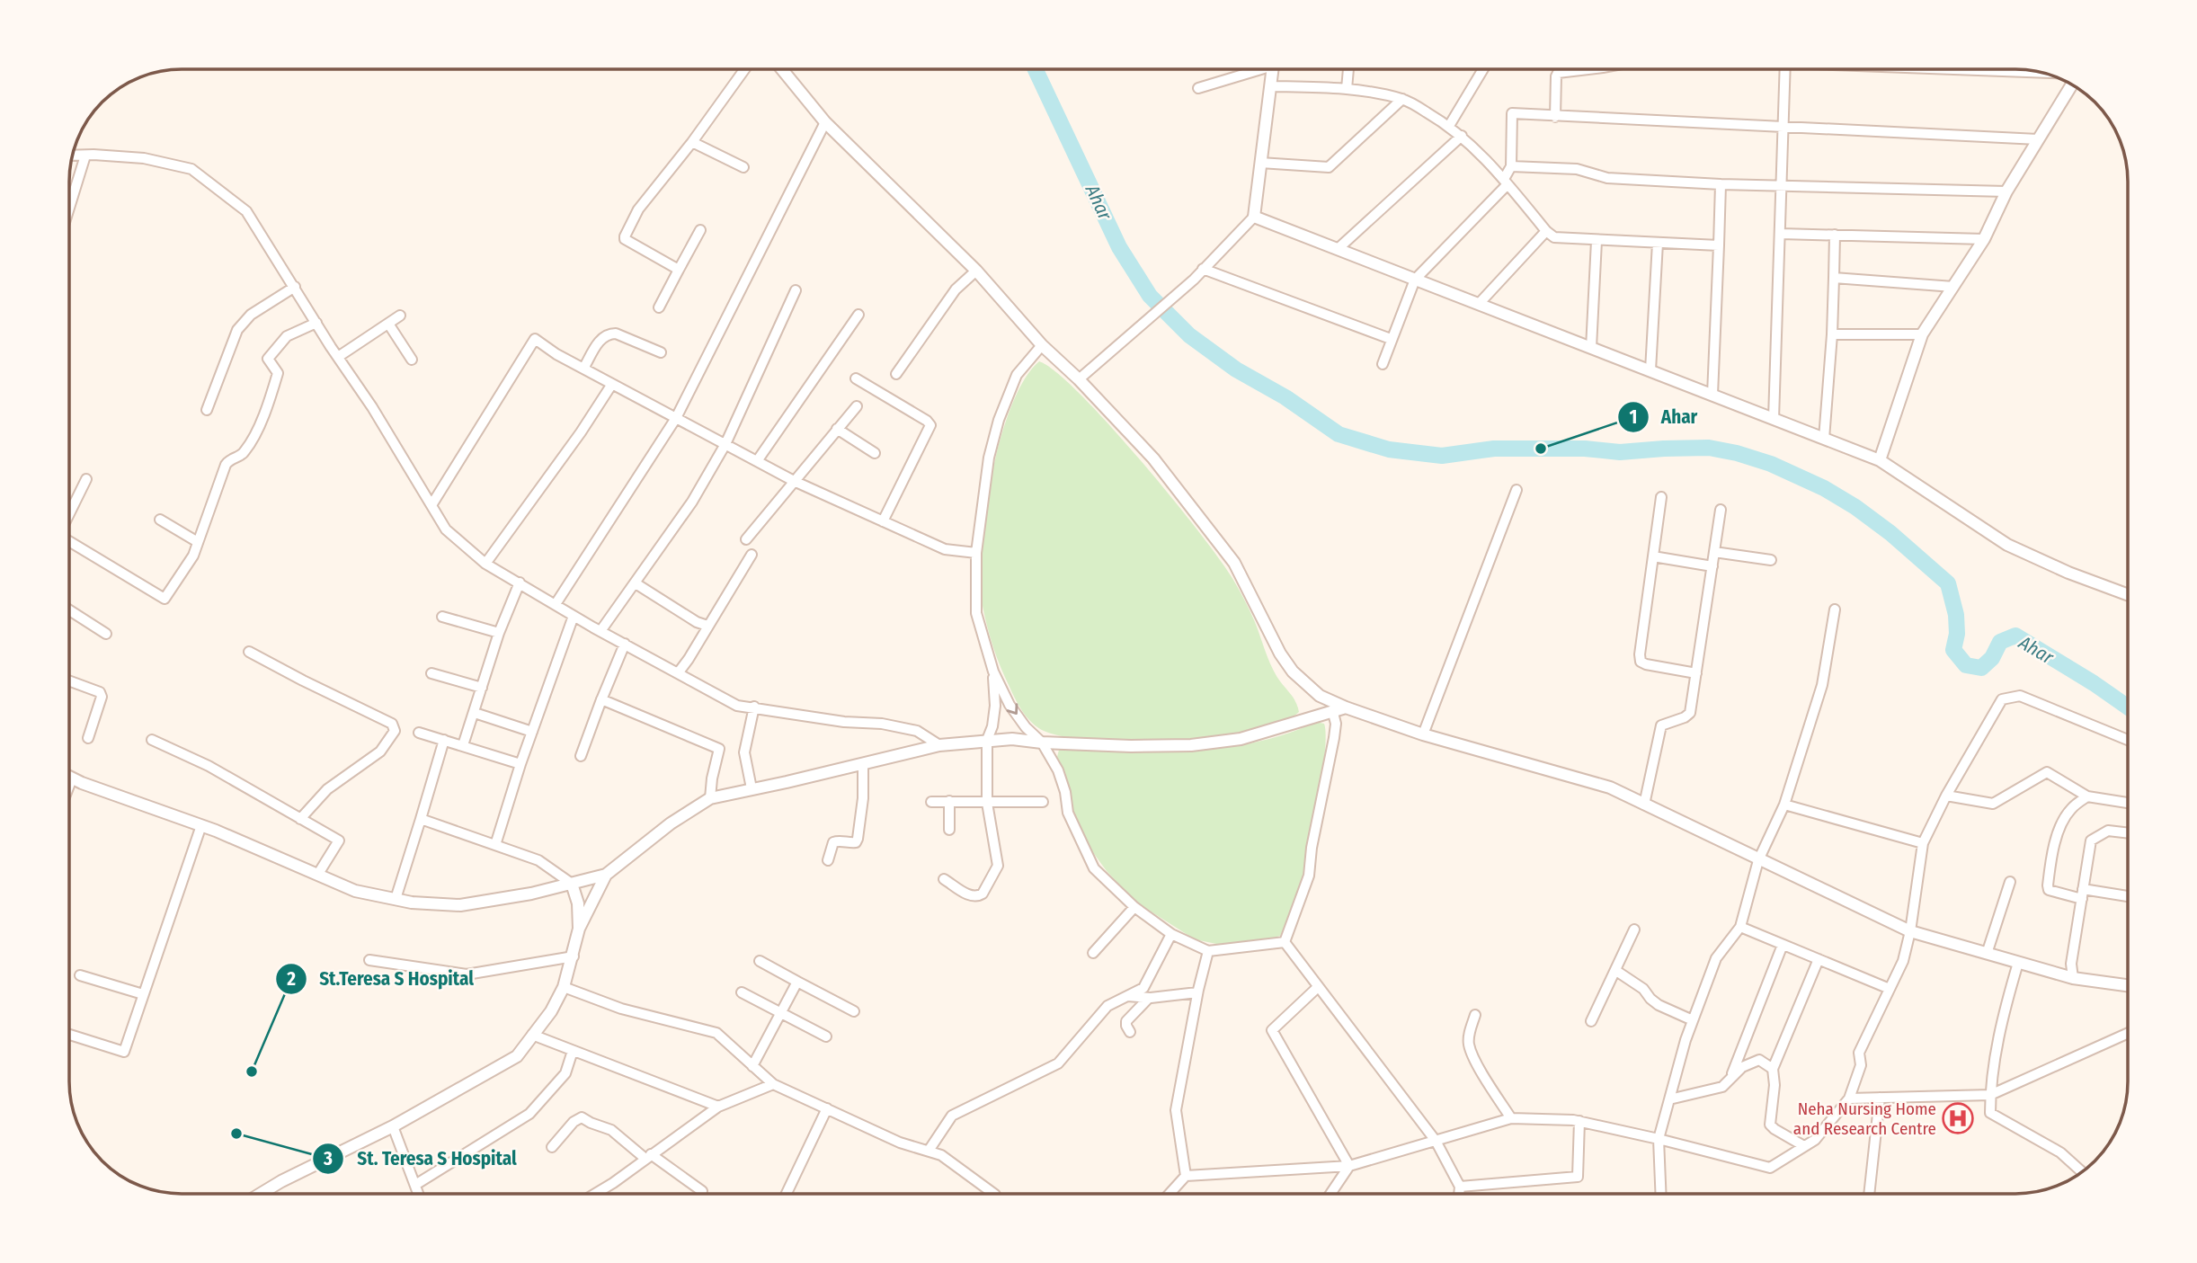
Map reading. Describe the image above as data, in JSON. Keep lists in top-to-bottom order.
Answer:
{
  "water": ["Ahar"],
  "places": {
    "other": ["Ahar", "St.Teresa S Hospital", "St. Teresa S Hospital"],
    "hospital": ["Neha Nursing Home and Research Centre"]
  }
}
